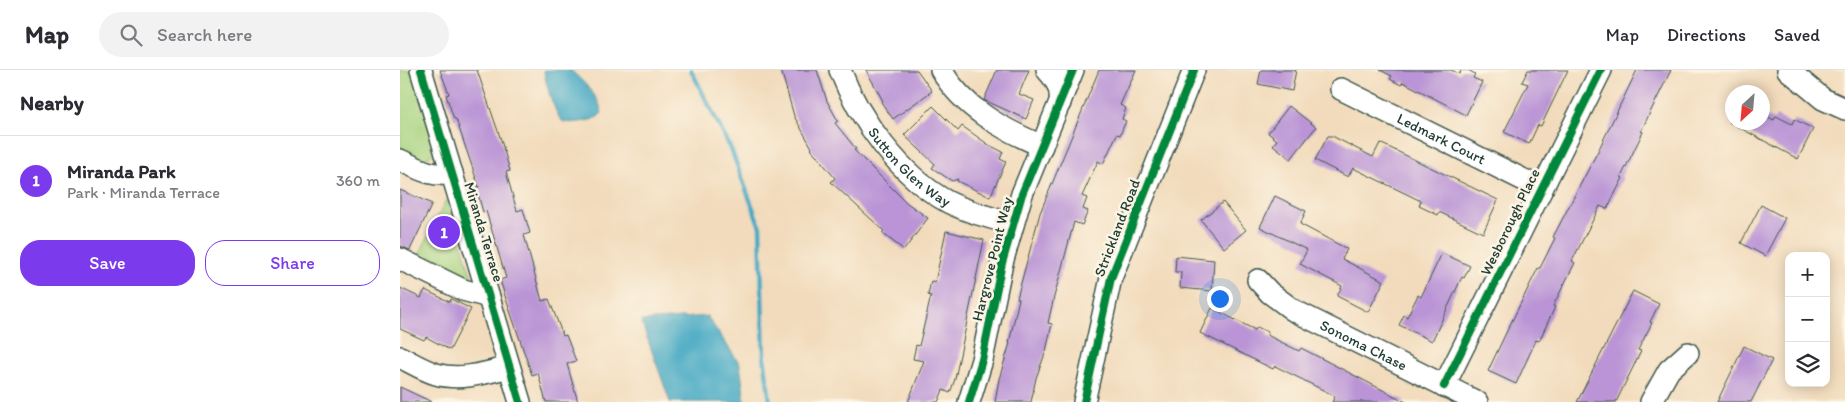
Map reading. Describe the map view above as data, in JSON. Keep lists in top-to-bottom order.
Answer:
{
  "streets": {
    "street": [
      "Ledmark Court",
      "Sutton Glen Way",
      "Wesborough Place",
      "Strickland Road",
      "Miranda Terrace",
      "Hargrove Point Way",
      "Sonoma Chase"
    ]
  },
  "crossings": [
    ["Ledmark Court", "Wesborough Place"],
    ["Sutton Glen Way", "Hargrove Point Way"],
    ["Wesborough Place", "Sonoma Chase"]
  ],
  "north": "bottom left",
  "page": {
    "header": "Map",
    "search": "Search here",
    "nav": ["Map", "Directions", "Saved"],
    "heading": "Nearby",
    "list": [
      {
        "mark": "1",
        "name": "Miranda Park",
        "note": "Park · Miranda Terrace",
        "value": "360 m"
      }
    ],
    "pins": "1",
    "buttons": ["Save", "Share"],
    "map_buttons": ["+", "−"]
  }
}
